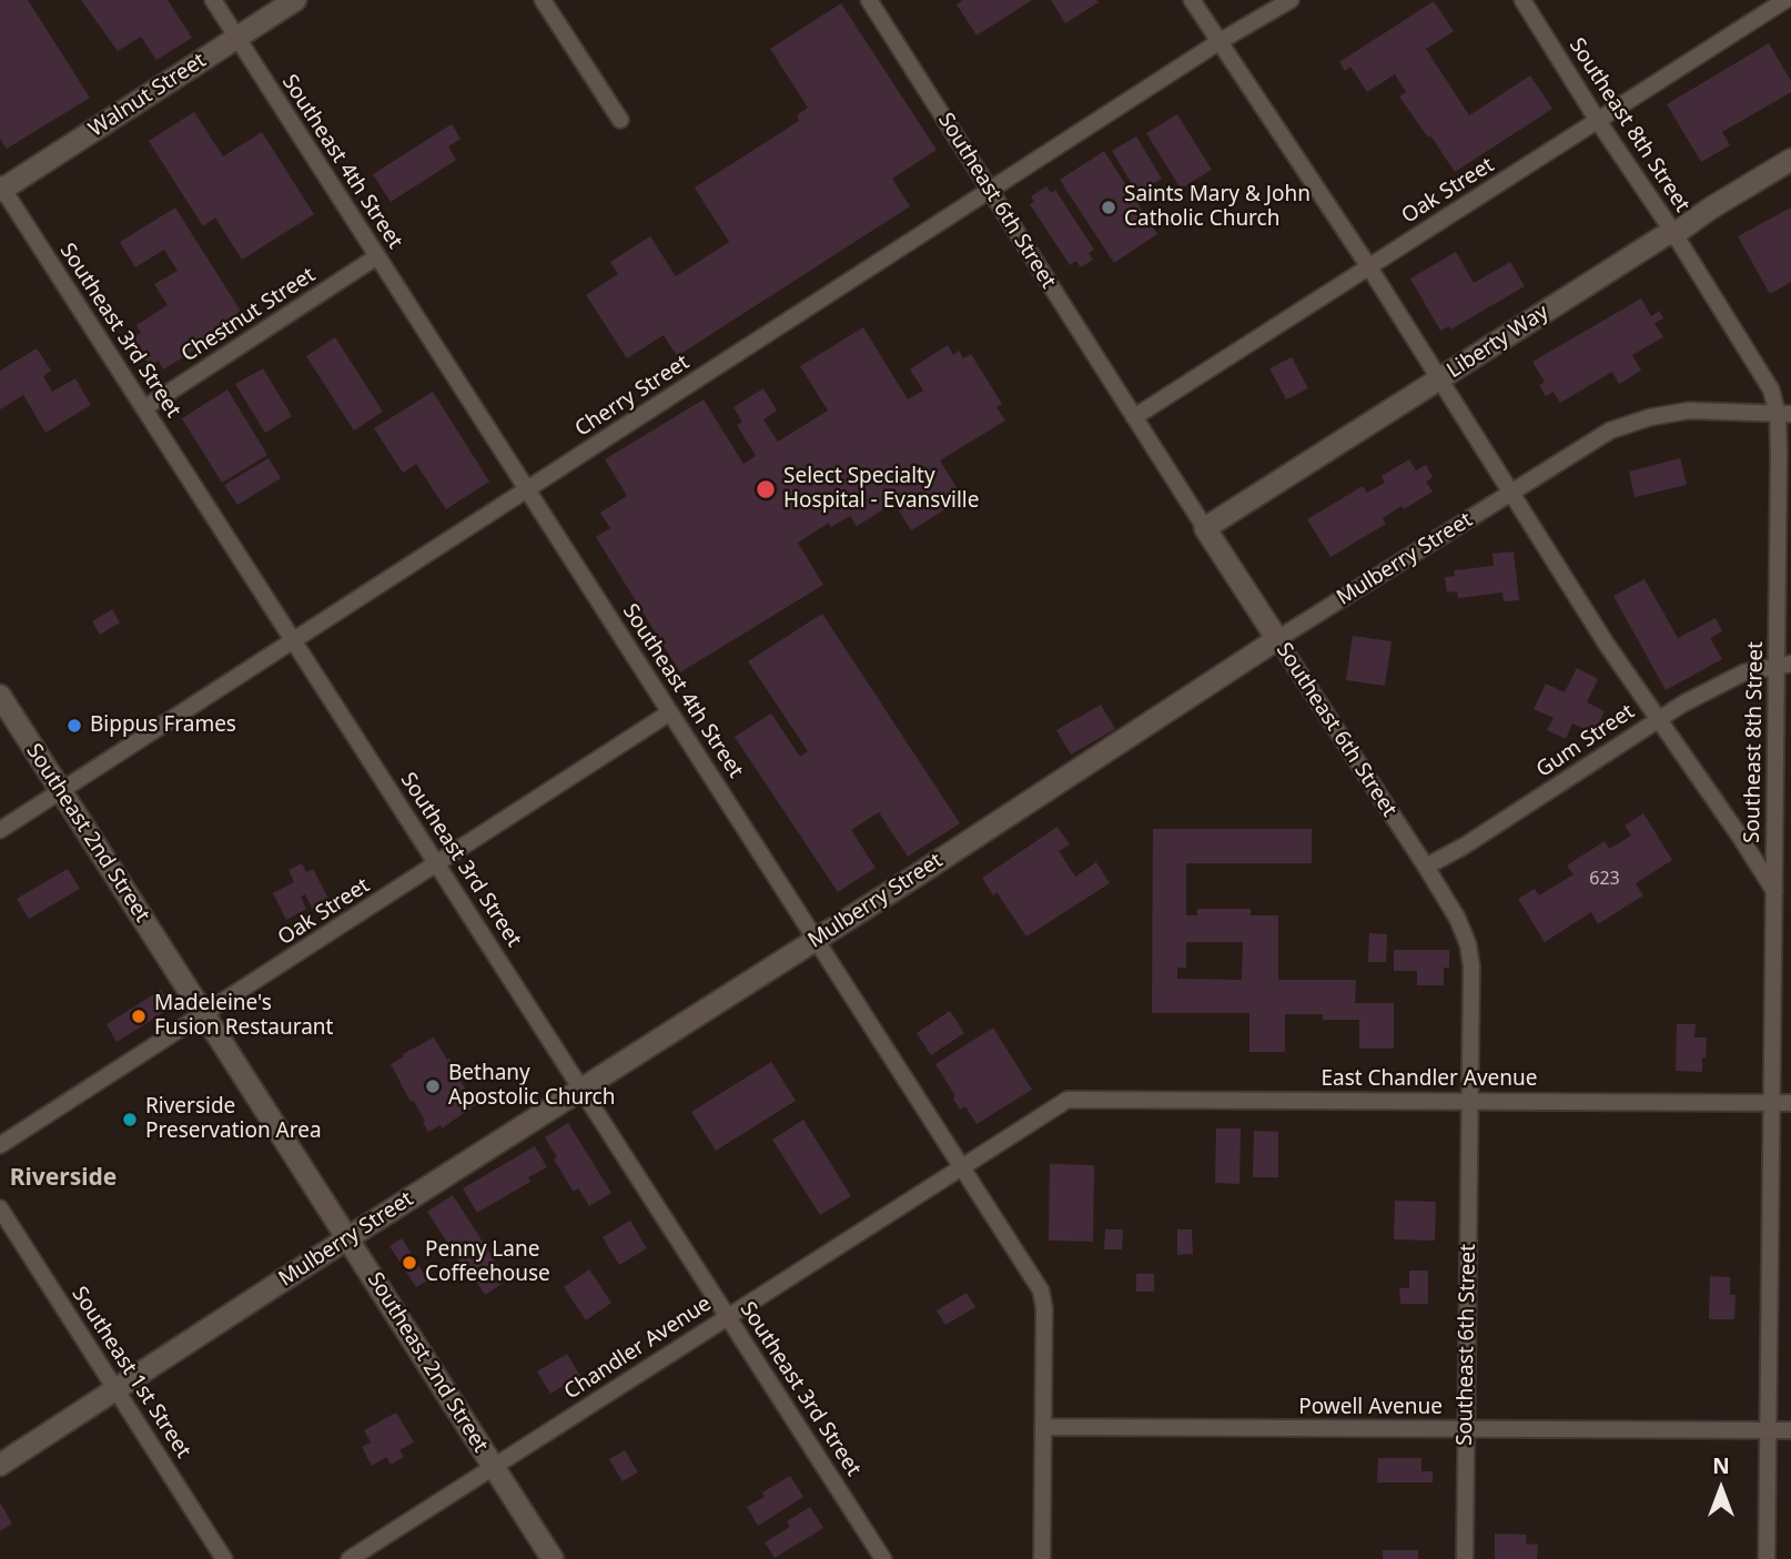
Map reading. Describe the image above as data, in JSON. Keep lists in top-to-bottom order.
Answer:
{
  "streets": {
    "street": [
      "Walnut Street",
      "Southeast 8th Street",
      "Southeast 4th Street",
      "Oak Street",
      "Southeast 6th Street",
      "Chestnut Street",
      "Southeast 3rd Street",
      "Liberty Way",
      "Cherry Street",
      "Mulberry Street",
      "Gum Street",
      "Southeast 2nd Street",
      "East Chandler Avenue",
      "Chandler Avenue",
      "Southeast 1st Street",
      "Powell Avenue"
    ]
  },
  "crossings": [
    ["Walnut Street", "Southeast 4th Street"],
    ["Walnut Street", "Southeast 3rd Street"],
    ["Southeast 8th Street", "Oak Street"],
    ["Southeast 8th Street", "Liberty Way"],
    ["Southeast 8th Street", "Mulberry Street"],
    ["Southeast 8th Street", "Gum Street"],
    ["Southeast 8th Street", "East Chandler Avenue"],
    ["Southeast 8th Street", "Powell Avenue"],
    ["Southeast 4th Street", "Oak Street"],
    ["Southeast 4th Street", "Chestnut Street"],
    ["Southeast 4th Street", "Cherry Street"],
    ["Southeast 4th Street", "Mulberry Street"],
    ["Southeast 4th Street", "Chandler Avenue"],
    ["Southeast 4th Street", "Powell Avenue"],
    ["Oak Street", "Southeast 6th Street"],
    ["Oak Street", "Southeast 3rd Street"],
    ["Oak Street", "Southeast 2nd Street"],
    ["Southeast 6th Street", "Liberty Way"],
    ["Southeast 6th Street", "Cherry Street"],
    ["Southeast 6th Street", "Mulberry Street"],
    ["Southeast 6th Street", "Gum Street"],
    ["Southeast 6th Street", "East Chandler Avenue"],
    ["Southeast 6th Street", "Powell Avenue"],
    ["Chestnut Street", "Southeast 3rd Street"],
    ["Southeast 3rd Street", "Cherry Street"],
    ["Southeast 3rd Street", "Mulberry Street"],
    ["Southeast 3rd Street", "Chandler Avenue"],
    ["Cherry Street", "Southeast 2nd Street"],
    ["Mulberry Street", "Southeast 2nd Street"],
    ["Mulberry Street", "Southeast 1st Street"],
    ["Southeast 2nd Street", "Chandler Avenue"],
    ["East Chandler Avenue", "Chandler Avenue"]
  ],
  "districts": ["Riverside"],
  "places": [
    "Saints Mary & John Catholic Church",
    "Select Specialty Hospital - Evansville",
    "Bippus Frames",
    "Madeleine's Fusion Restaurant",
    "Bethany Apostolic Church",
    "Riverside Preservation Area",
    "Penny Lane Coffeehouse"
  ],
  "house_numbers": ["623"],
  "north": "top"
}
